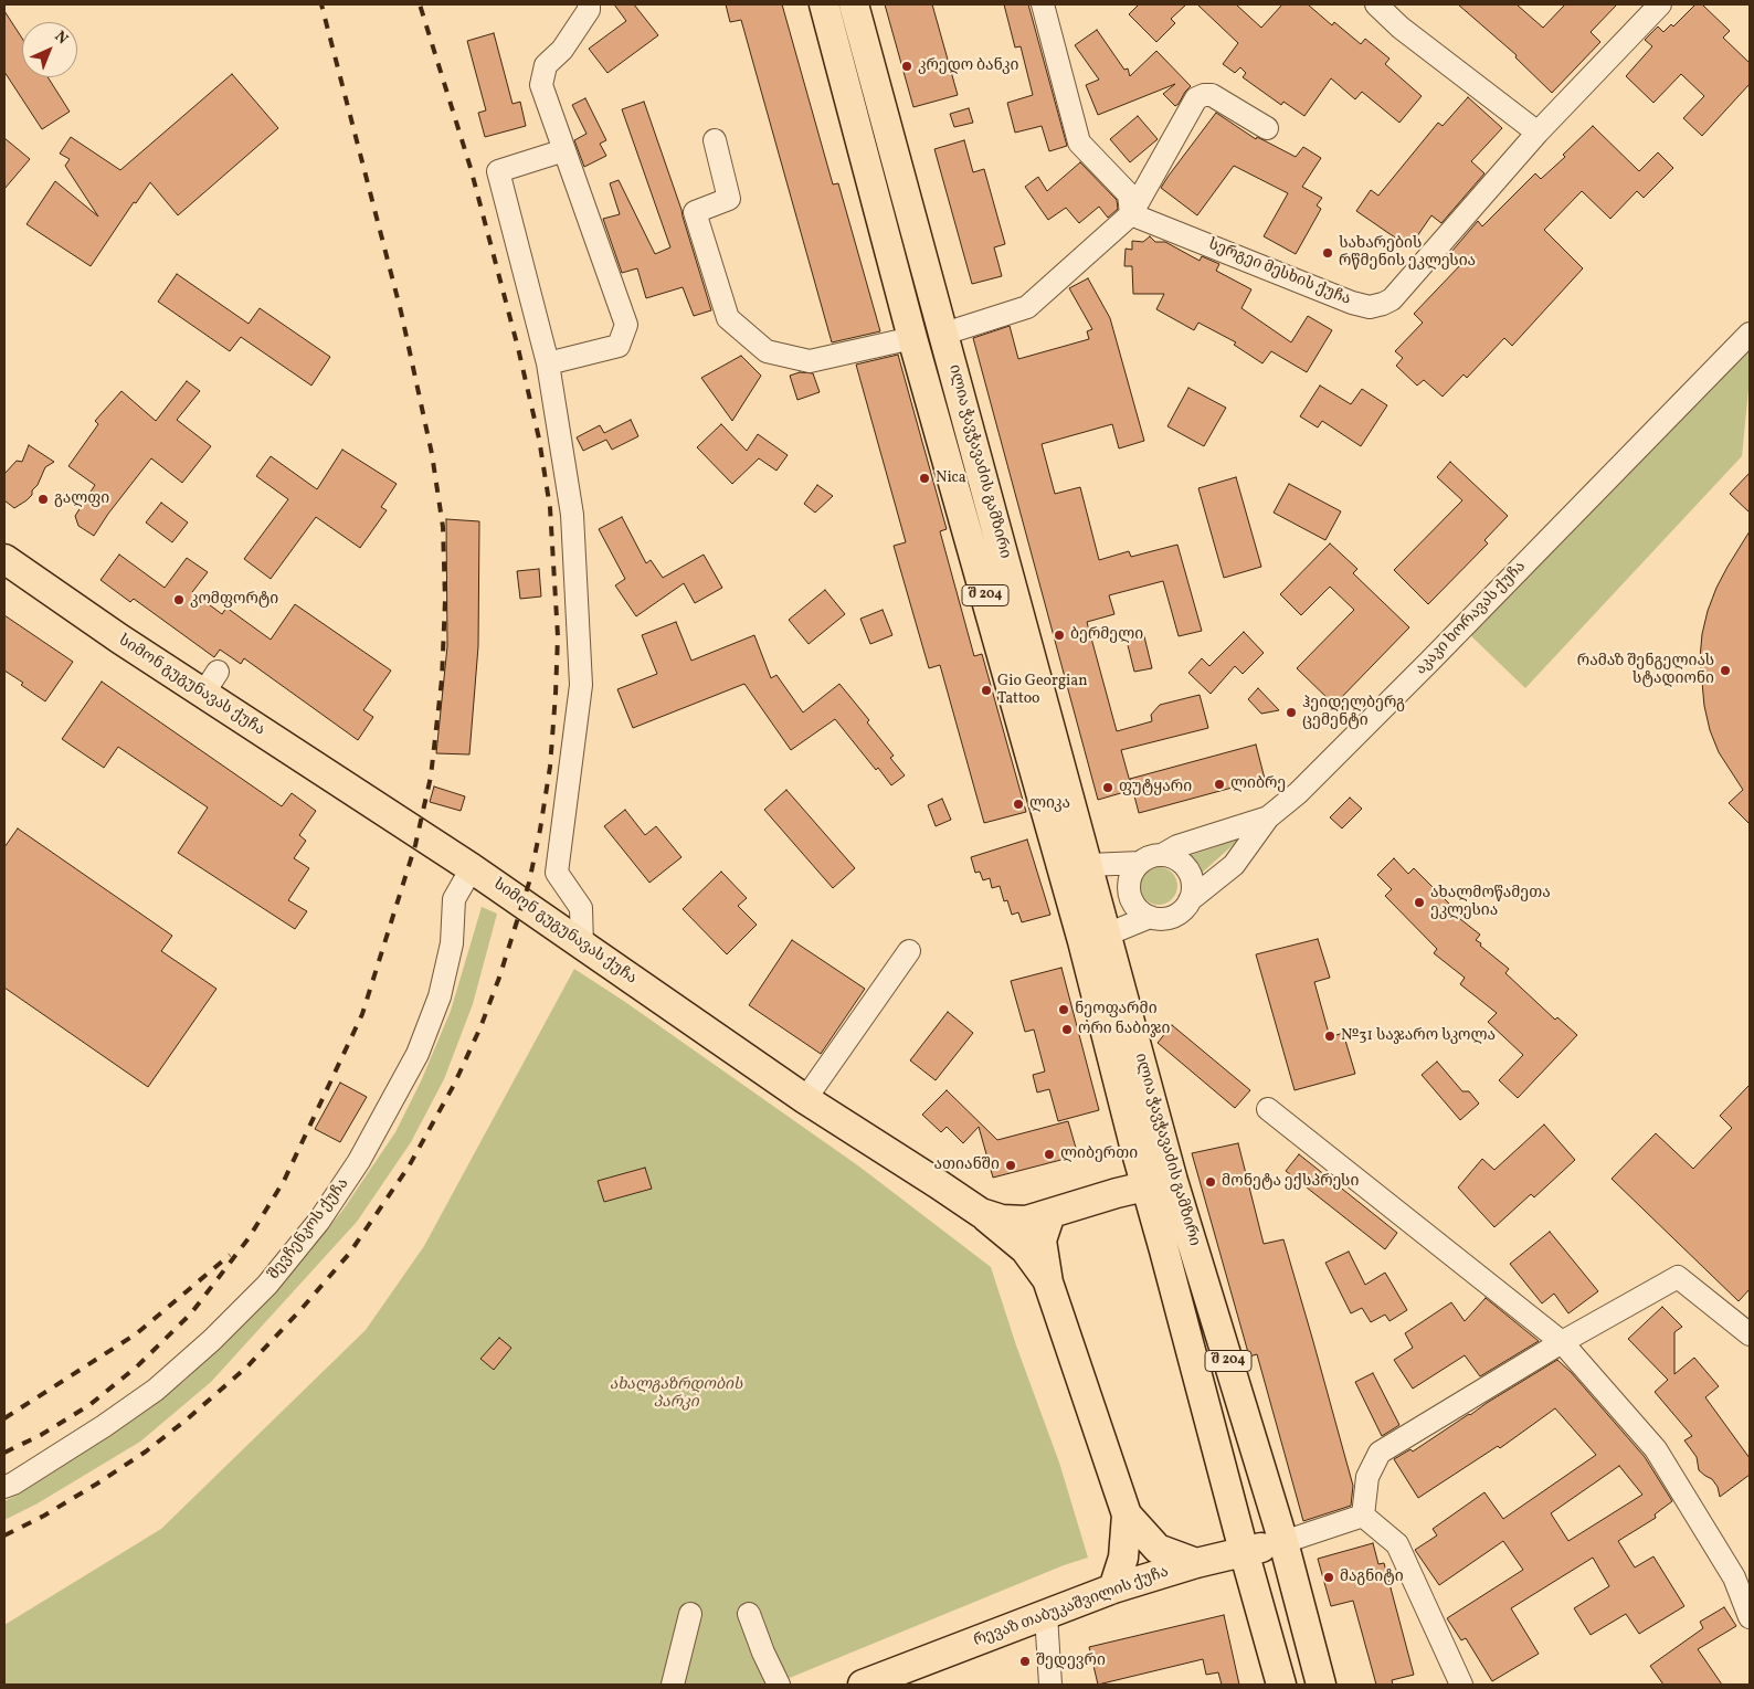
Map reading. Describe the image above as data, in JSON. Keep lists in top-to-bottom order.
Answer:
{
  "streets": {
    "main road": [
      "ილია ჭავჭავაძის გამზირი",
      "შ 204",
      "სიმონ გუგუნავას ქუჩა",
      "რევაზ თაბუკაშვილის ქუჩა"
    ],
    "street": ["სერგეი მესხის ქუჩა", "აკაკი ხორავას ქუჩა", "შევჩენკოს ქუჩა"]
  },
  "crossings": [
    ["ილია ჭავჭავაძის გამზირი", "სიმონ გუგუნავას ქუჩა"],
    ["ილია ჭავჭავაძის გამზირი", "რევაზ თაბუკაშვილის ქუჩა"],
    ["სიმონ გუგუნავას ქუჩა", "შევჩენკოს ქუჩა"]
  ],
  "parks": ["ახალგაზრდობის პარკი"],
  "places": [
    "კრედო ბანკი",
    "სახარების რწმენის ეკლესია",
    "Nica",
    "გალფი",
    "კომფორტი",
    "ბერმელი",
    "რამაზ შენგელიას სტადიონი",
    "Gio Georgian Tattoo",
    "ჰეიდელბერგ ცემენტი",
    "ლიბრე",
    "ფუტყარი",
    "ლიკა",
    "ახალმოწამეთა ეკლესია",
    "ნეოფარმი",
    "ორი ნაბიჯი",
    "№31 საჯარო სკოლა",
    "ლიბერთი",
    "ათიანში",
    "მონეტა ექსპრესი",
    "მაგნიტი",
    "შედევრი"
  ],
  "north": "top right"
}
